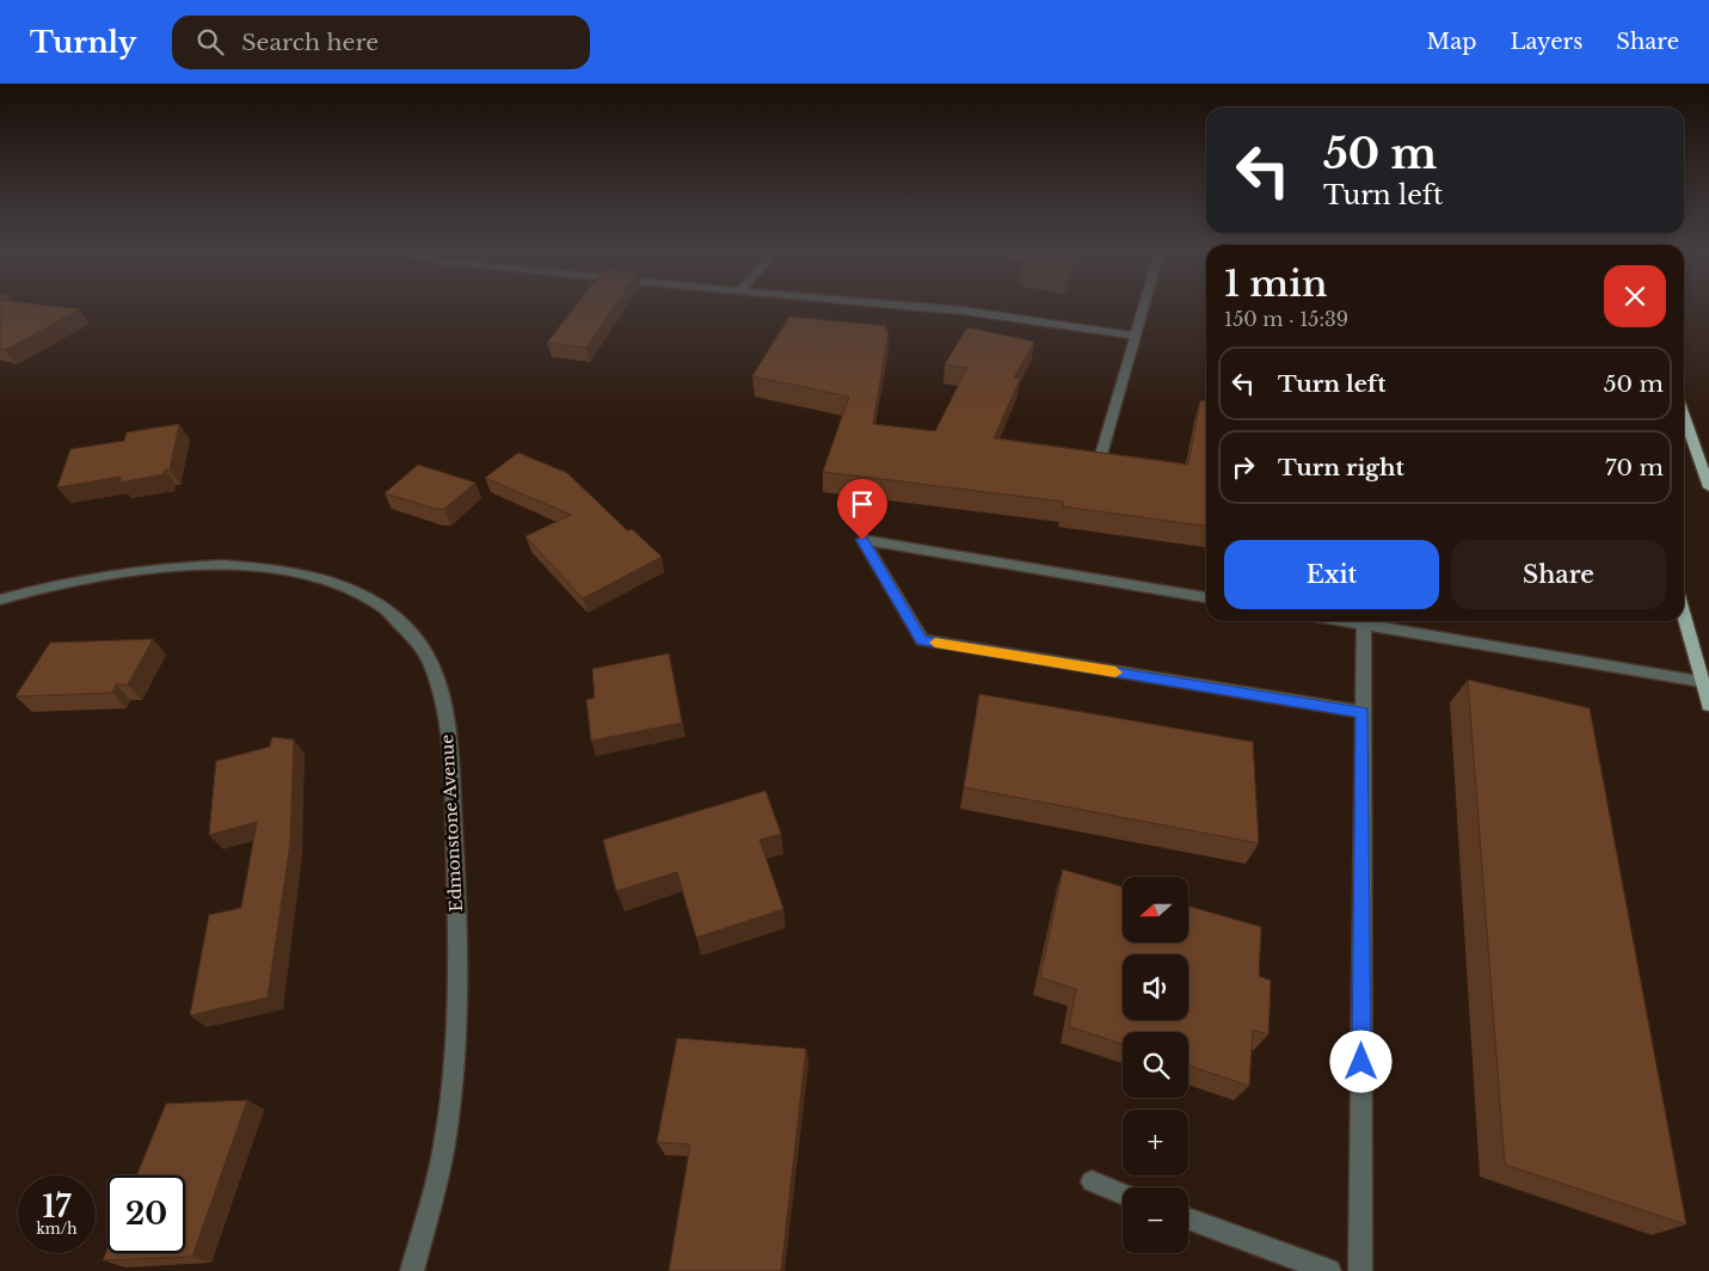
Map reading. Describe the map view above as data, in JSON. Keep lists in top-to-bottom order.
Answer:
{
  "streets": {
    "street": ["Edmonstone Avenue"]
  },
  "north": "left",
  "page": {
    "header": "Turnly",
    "search": "Search here",
    "nav": ["Map", "Layers", "Share"],
    "turn": ["50 m", "Turn left"],
    "heading": ["1 min", "150 m · 15:39"],
    "list": [
      {
        "name": "Turn left",
        "value": "50 m"
      },
      {
        "name": "Turn right",
        "value": "70 m"
      }
    ],
    "buttons": ["Exit", "Share"],
    "map_buttons": ["+", "−"],
    "speed": "17 km/h",
    "limit": "20"
  }
}
